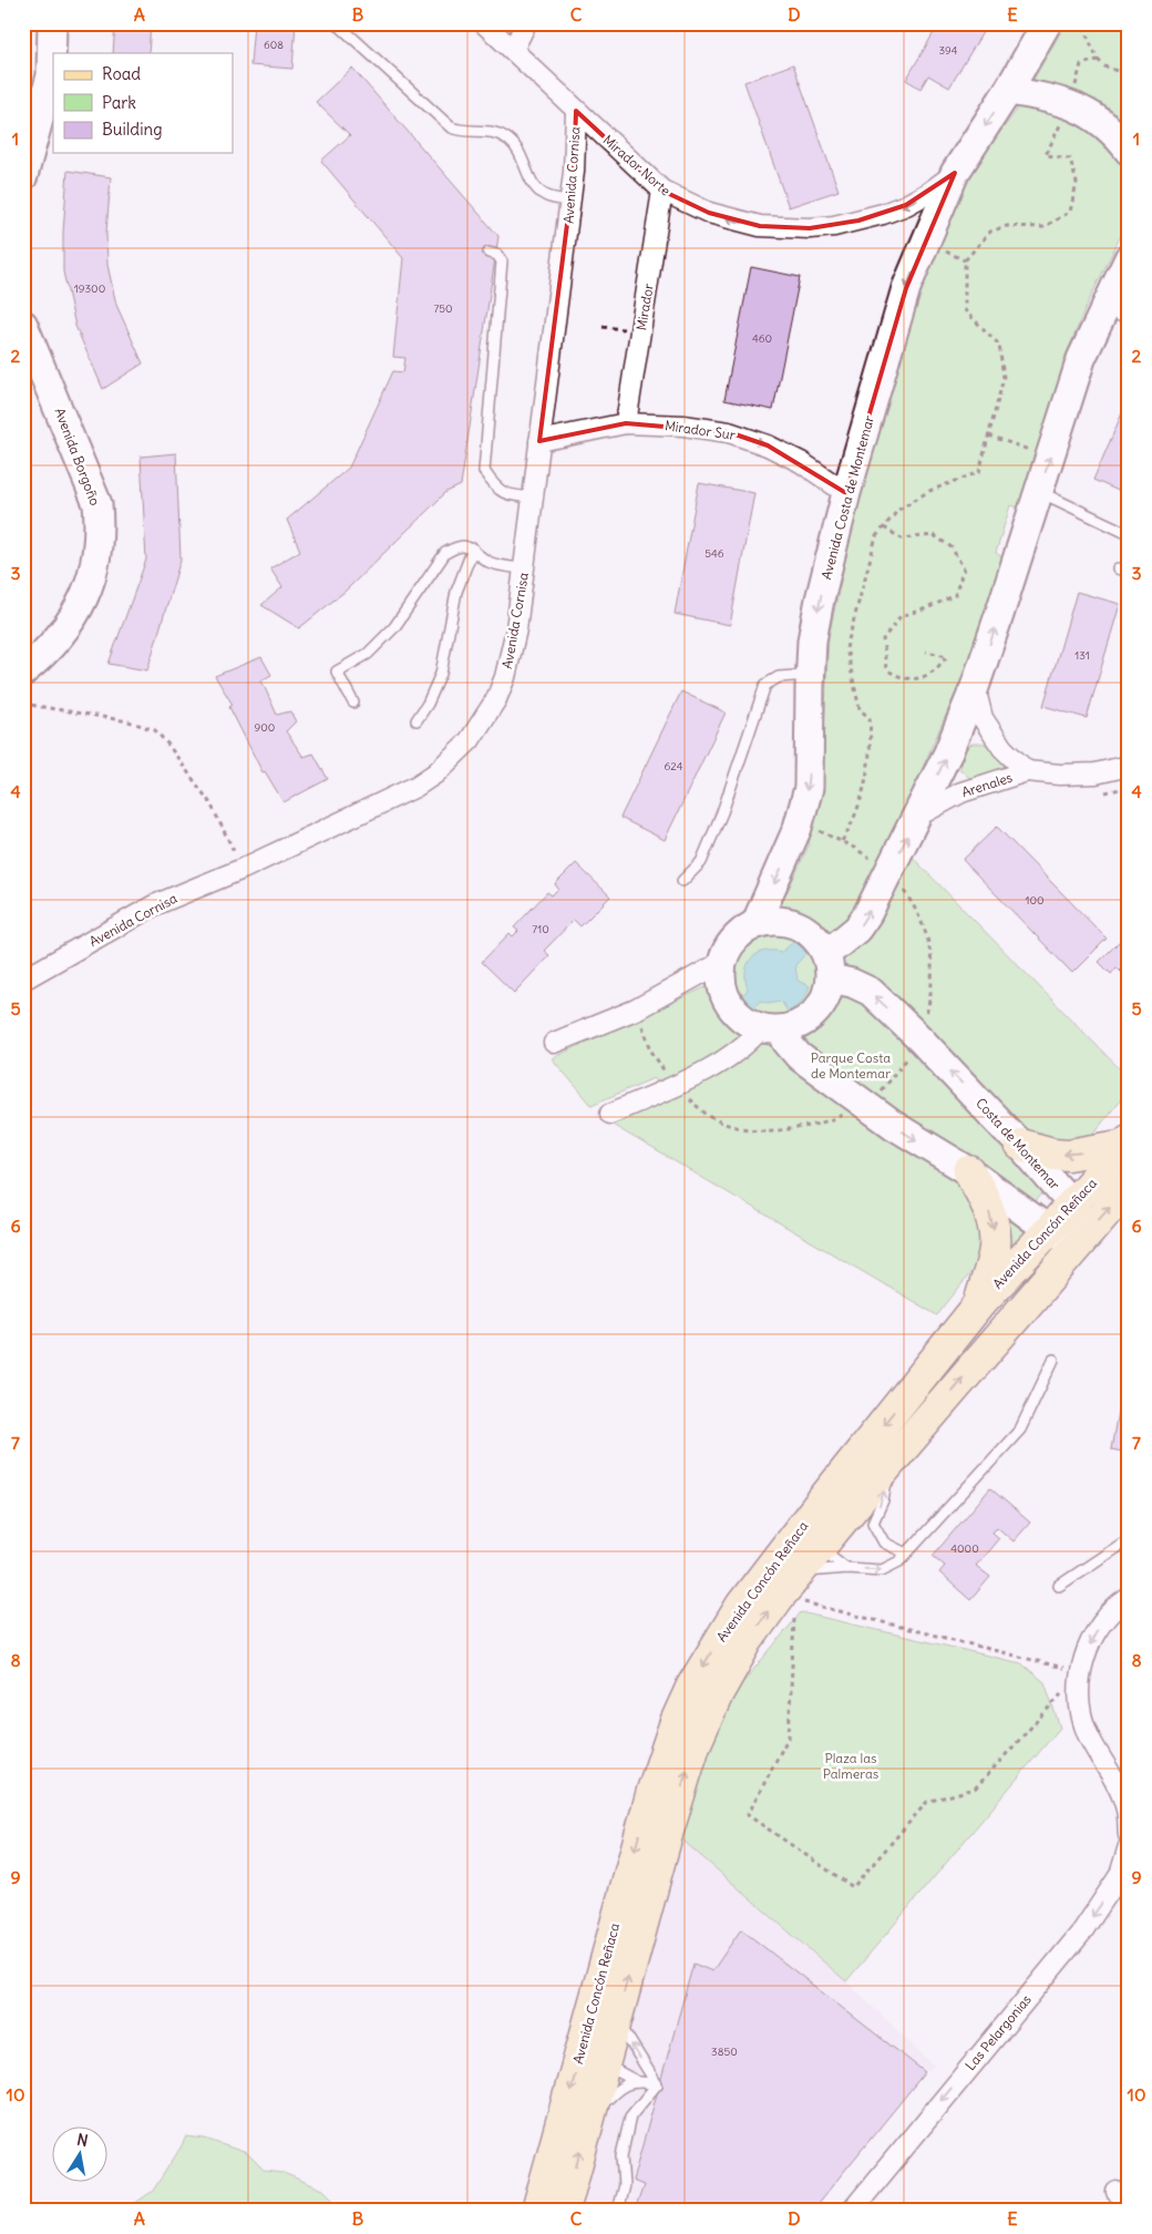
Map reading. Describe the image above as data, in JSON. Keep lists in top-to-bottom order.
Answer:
{
  "streets": {
    "main road": ["Avenida Concón Reñaca"],
    "street": [
      "Mirador Norte",
      "Avenida Cornisa",
      "Mirador",
      "Mirador Sur",
      "Avenida Borgoño",
      "Avenida Costa de Montemar",
      "Arenales",
      "Costa de Montemar",
      "Las Pelargonias"
    ]
  },
  "crossings": [
    ["Mirador Norte", "Avenida Cornisa"],
    ["Mirador Norte", "Mirador"],
    ["Mirador Norte", "Avenida Costa de Montemar"],
    ["Avenida Cornisa", "Mirador Sur"],
    ["Mirador", "Mirador Sur"],
    ["Mirador Sur", "Avenida Costa de Montemar"],
    ["Avenida Costa de Montemar", "Costa de Montemar"],
    ["Costa de Montemar", "Avenida Concón Reñaca"]
  ],
  "one_way": ["Mirador Norte", "Mirador Sur", "Las Pelargonias"],
  "parks": ["Parque Costa de Montemar", "Plaza las Palmeras"],
  "house_numbers": [
    "608",
    "394",
    "19300",
    "750",
    "460",
    "546",
    "131",
    "900",
    "624",
    "100",
    "710",
    "4000",
    "3850"
  ],
  "legend": ["Road", "Park", "Building"],
  "north": "top",
  "grid": {
    "columns": [
      "A",
      "B",
      "C",
      "D",
      "E"
    ],
    "rows": [
      "1",
      "2",
      "3",
      "4",
      "5",
      "6",
      "7",
      "8",
      "9",
      "10"
    ]
  }
}
